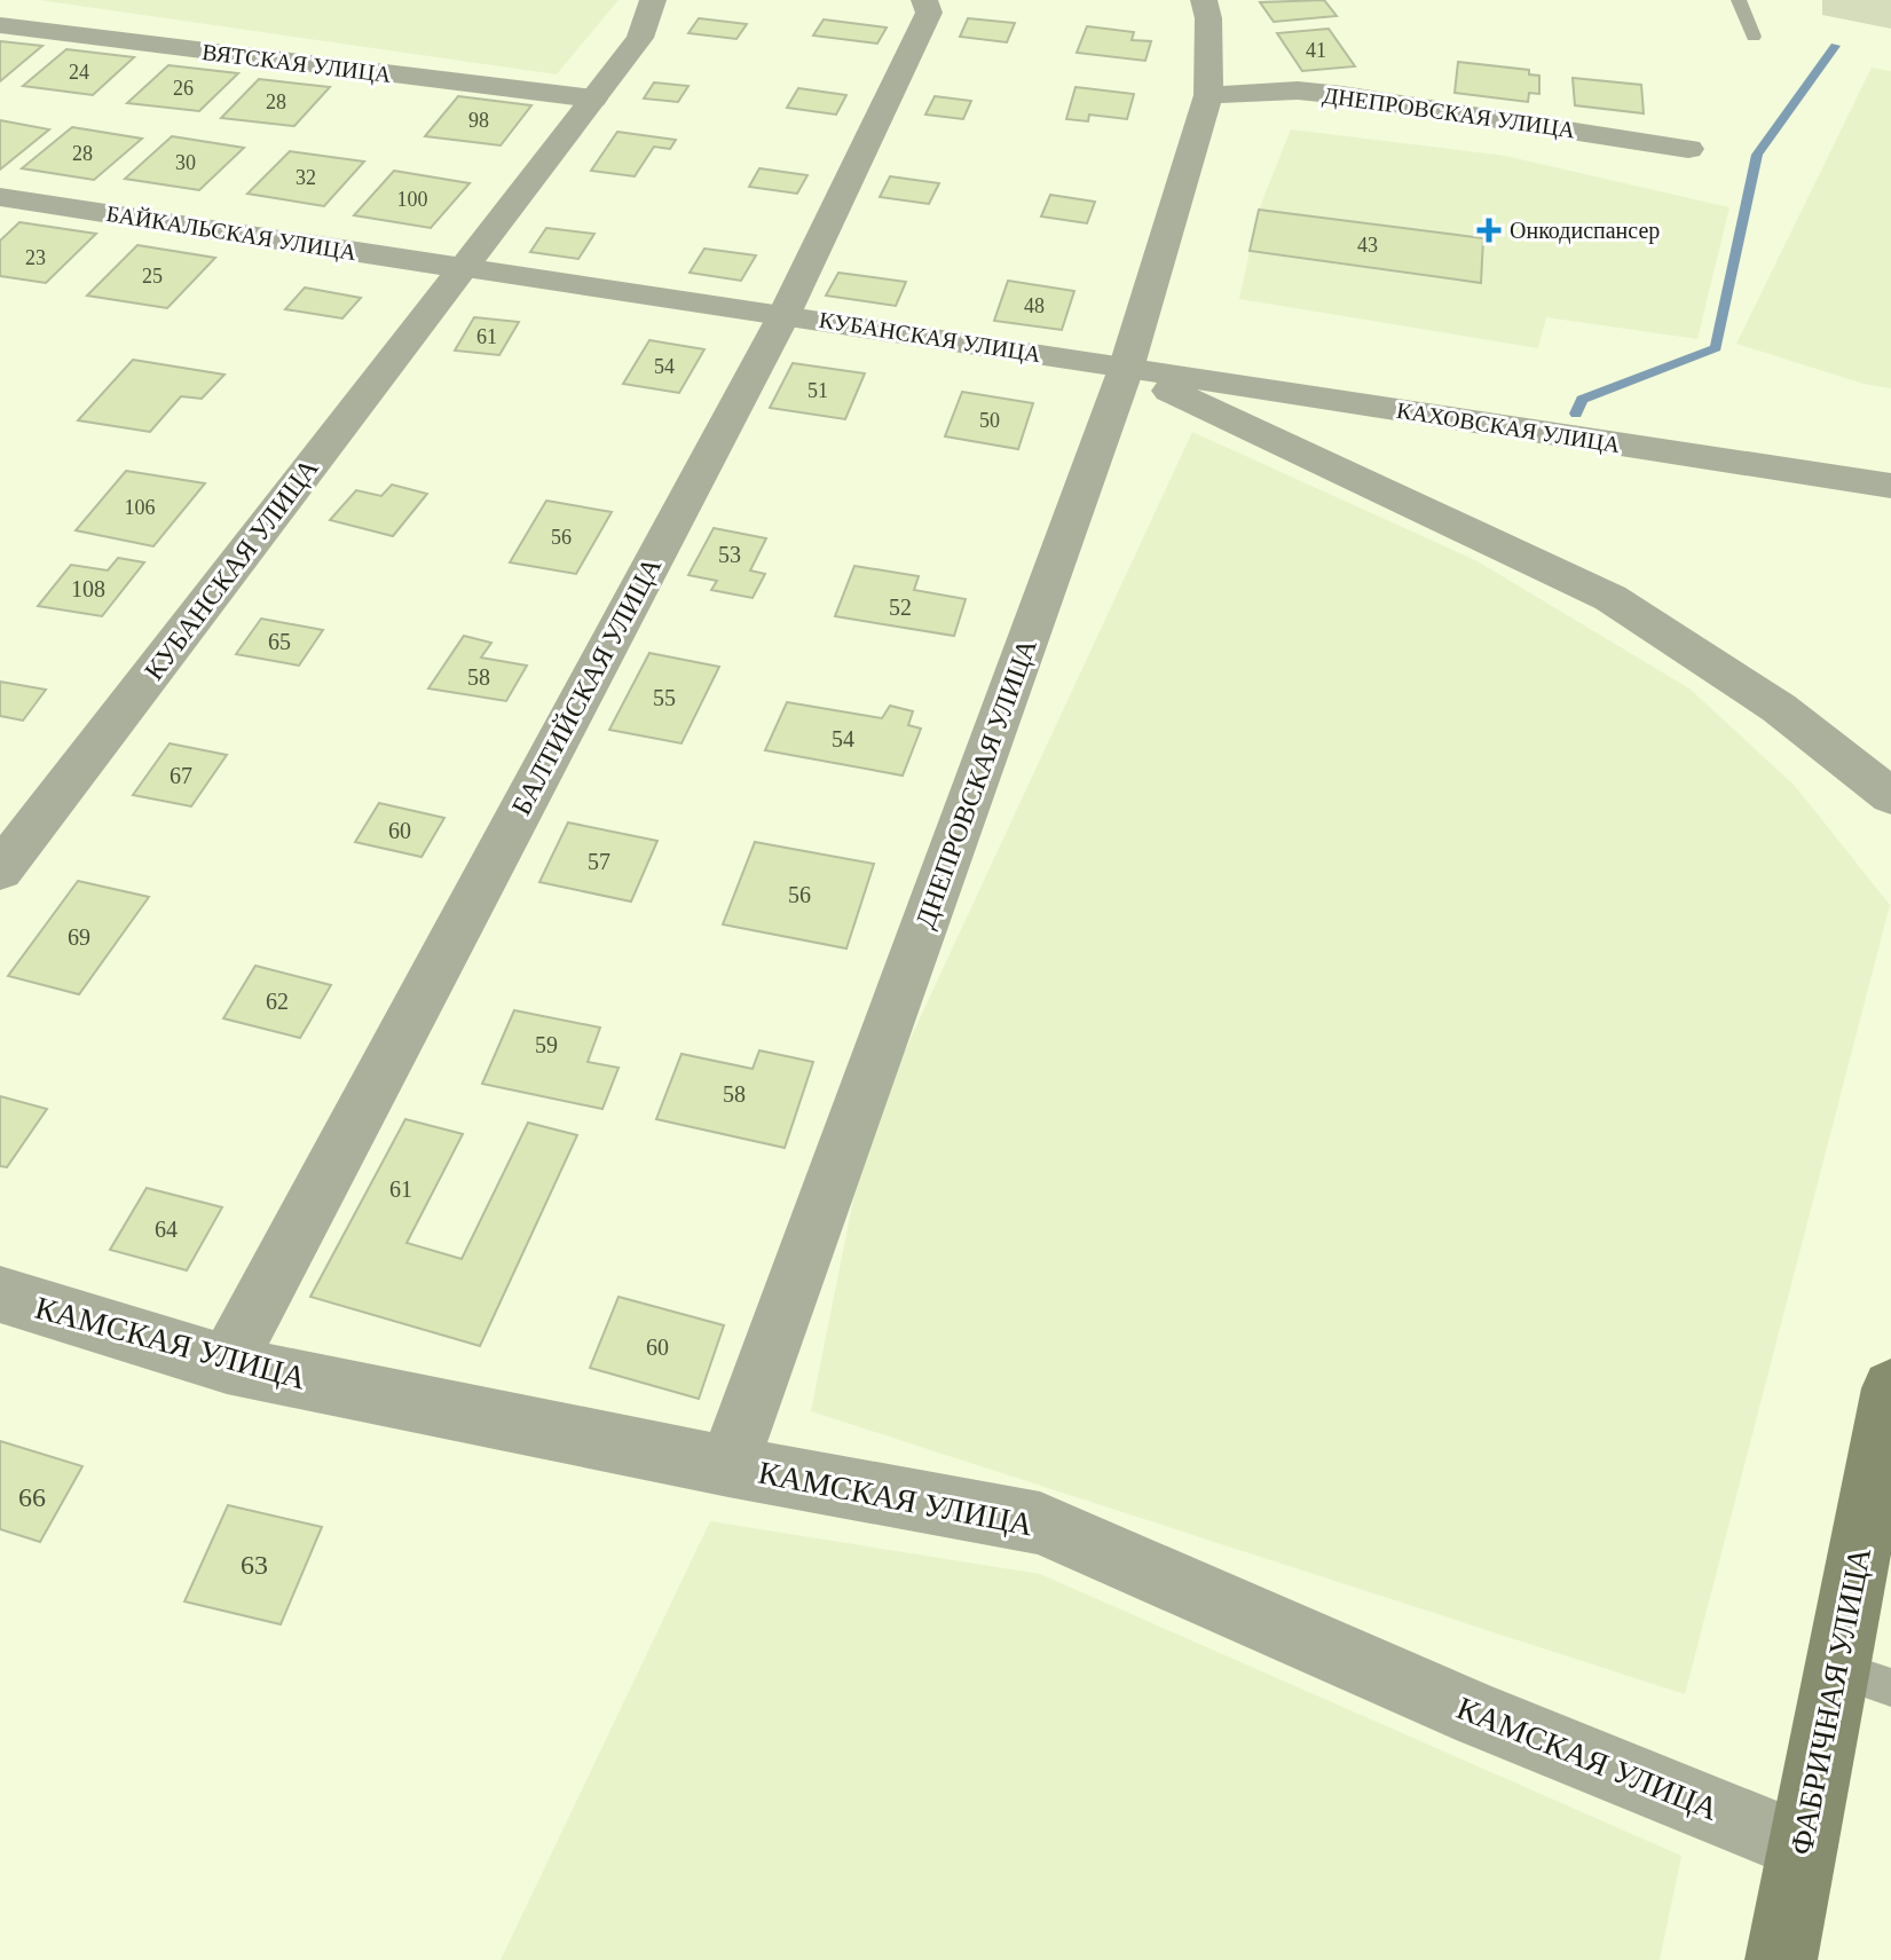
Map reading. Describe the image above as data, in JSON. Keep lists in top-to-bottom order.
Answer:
{
  "streets": {
    "main road": ["ФАБРИЧНАЯ УЛИЦА"],
    "street": [
      "ВЯТСКАЯ УЛИЦА",
      "ДНЕПРОВСКАЯ УЛИЦА",
      "БАЙКАЛЬСКАЯ УЛИЦА",
      "КУБАНСКАЯ УЛИЦА",
      "КАХОВСКАЯ УЛИЦА",
      "БАЛТИЙСКАЯ УЛИЦА",
      "КАМСКАЯ УЛИЦА"
    ]
  },
  "crossings": [
    ["ВЯТСКАЯ УЛИЦА", "КУБАНСКАЯ УЛИЦА"],
    ["ДНЕПРОВСКАЯ УЛИЦА", "КУБАНСКАЯ УЛИЦА"],
    ["ДНЕПРОВСКАЯ УЛИЦА", "КАХОВСКАЯ УЛИЦА"],
    ["ДНЕПРОВСКАЯ УЛИЦА", "КАМСКАЯ УЛИЦА"],
    ["БАЙКАЛЬСКАЯ УЛИЦА", "КУБАНСКАЯ УЛИЦА"],
    ["КУБАНСКАЯ УЛИЦА", "КАХОВСКАЯ УЛИЦА"],
    ["КУБАНСКАЯ УЛИЦА", "БАЛТИЙСКАЯ УЛИЦА"],
    ["БАЛТИЙСКАЯ УЛИЦА", "КАМСКАЯ УЛИЦА"],
    ["КАМСКАЯ УЛИЦА", "ФАБРИЧНАЯ УЛИЦА"]
  ],
  "places": {
    "health": ["Онкодиспансер"]
  },
  "house_numbers": [
    "41",
    "24",
    "26",
    "28",
    "98",
    "28",
    "30",
    "32",
    "100",
    "43",
    "23",
    "25",
    "48",
    "61",
    "54",
    "51",
    "50",
    "106",
    "56",
    "53",
    "108",
    "52",
    "65",
    "58",
    "55",
    "54",
    "67",
    "60",
    "57",
    "56",
    "69",
    "62",
    "59",
    "58",
    "61",
    "64",
    "60",
    "66",
    "63"
  ]
}
